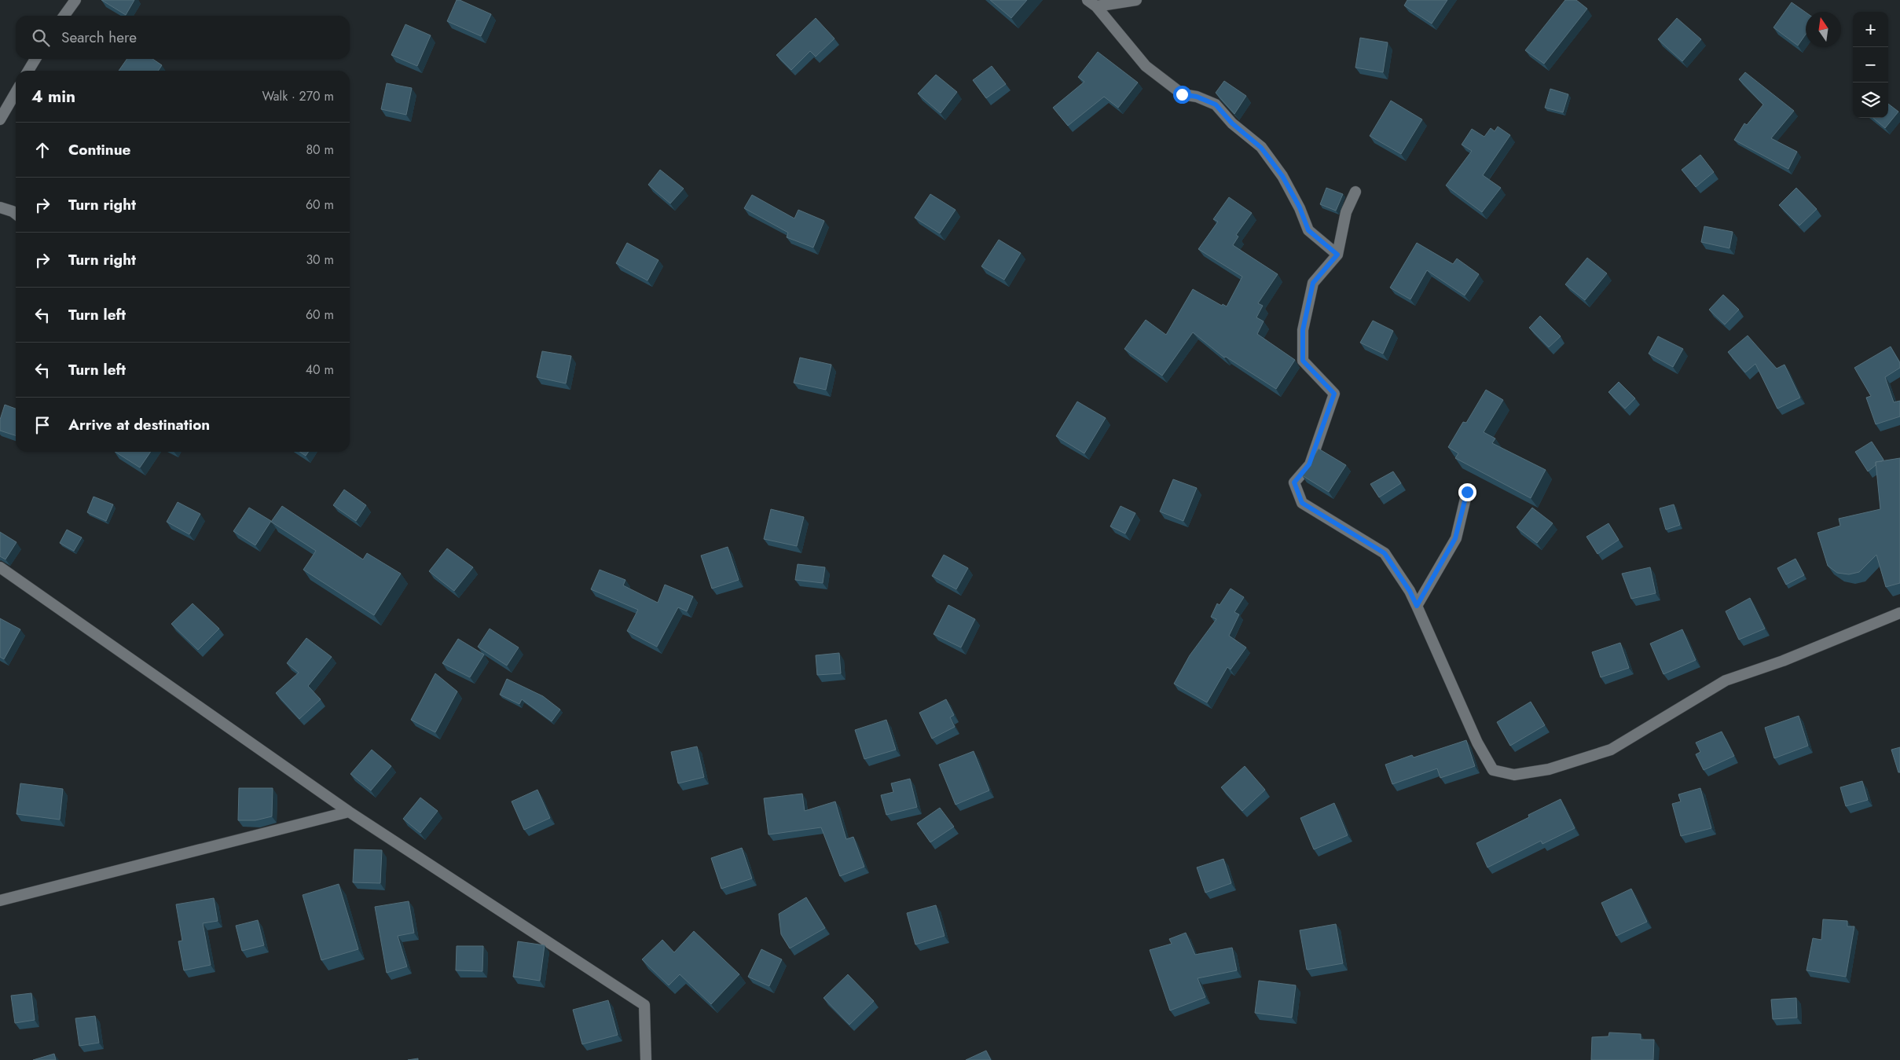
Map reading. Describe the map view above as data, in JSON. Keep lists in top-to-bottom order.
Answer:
{
  "north": "top",
  "page": {
    "map_buttons": ["+", "−"],
    "search": "Search here",
    "heading": ["4 min", "Walk · 270 m"],
    "list": [
      ["Continue", "80 m"],
      ["Turn right", "60 m"],
      ["Turn right", "30 m"],
      ["Turn left", "60 m"],
      ["Turn left", "40 m"],
      "Arrive at destination"
    ]
  }
}
